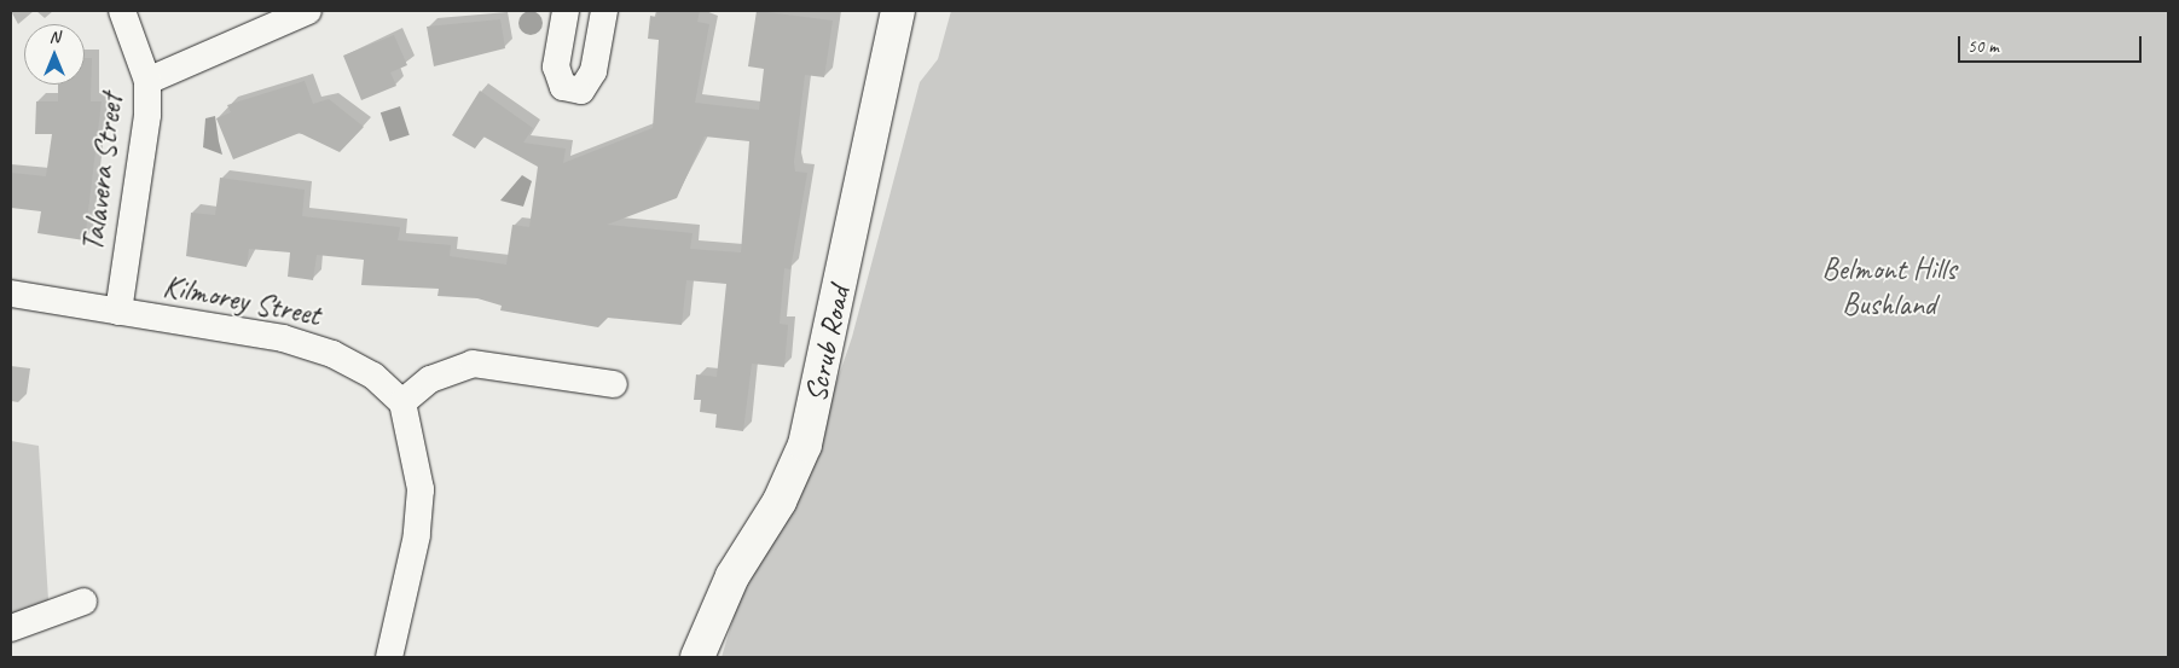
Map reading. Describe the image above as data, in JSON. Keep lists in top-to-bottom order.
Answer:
{
  "streets": {
    "main road": ["Scrub Road"],
    "street": ["Talavera Street", "Kilmorey Street"]
  },
  "crossings": [
    ["Talavera Street", "Kilmorey Street"]
  ],
  "parks": ["Belmont Hills Bushland"],
  "scale_bar": "50 m",
  "north": "top"
}
